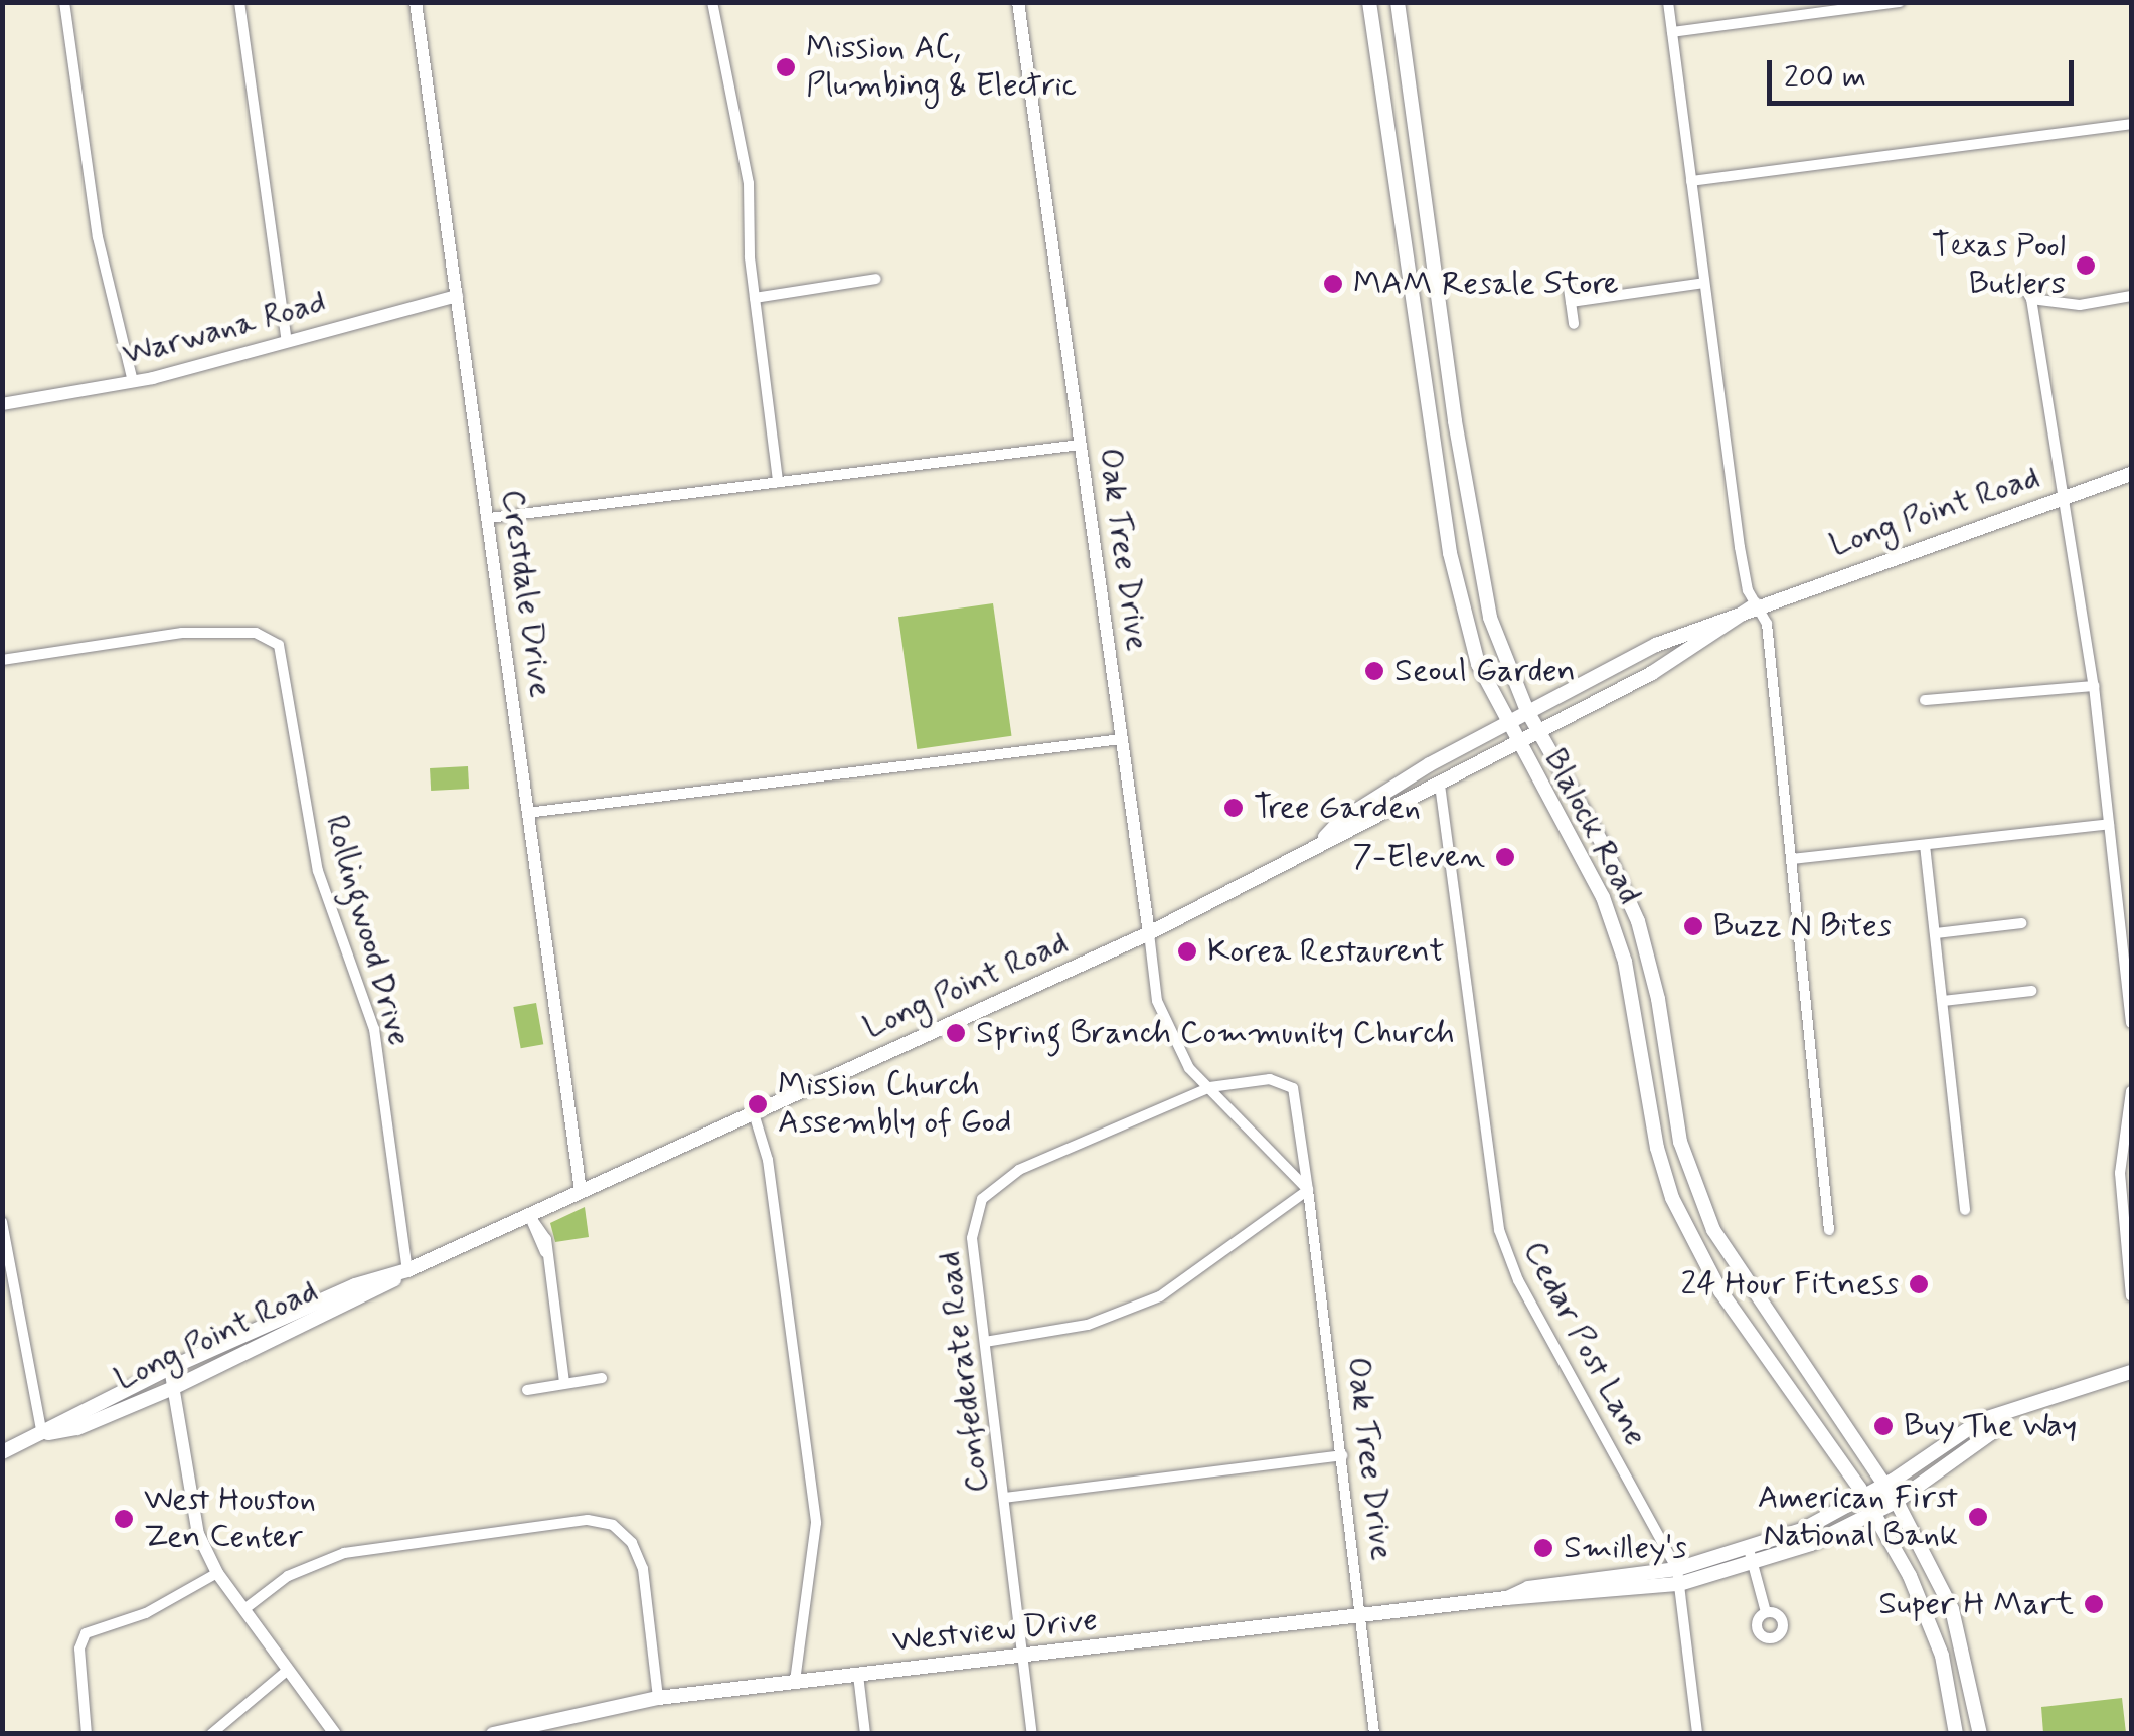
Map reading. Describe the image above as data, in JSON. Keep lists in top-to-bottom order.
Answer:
{
  "streets": {
    "main road": ["Long Point Road", "Blalock Road", "Westview Drive"],
    "street": [
      "Warwana Road",
      "Oak Tree Drive",
      "Crestdale Drive",
      "Rollingwood Drive",
      "Cedar Post Lane",
      "Confederate Road"
    ]
  },
  "crossings": [
    ["Warwana Road", "Crestdale Drive"],
    ["Long Point Road", "Oak Tree Drive"],
    ["Long Point Road", "Crestdale Drive"],
    ["Long Point Road", "Blalock Road"],
    ["Long Point Road", "Rollingwood Drive"],
    ["Long Point Road", "Cedar Post Lane"],
    ["Oak Tree Drive", "Confederate Road"],
    ["Oak Tree Drive", "Westview Drive"],
    ["Blalock Road", "Westview Drive"],
    ["Cedar Post Lane", "Westview Drive"],
    ["Confederate Road", "Westview Drive"]
  ],
  "places": [
    "Mission AC, Plumbing & Electric",
    "Texas Pool Butlers",
    "MAM Resale Store",
    "Seoul Garden",
    "Tree Garden",
    "7-Eleven",
    "Buzz N Bites",
    "Korea Restaurent",
    "Spring Branch Community Church",
    "Mission Church Assembly of God",
    "24 Hour Fitness",
    "Buy The Way",
    "American First National Bank",
    "West Houston Zen Center",
    "Smilley's",
    "Super H Mart"
  ],
  "scale_bar": "200 m"
}
